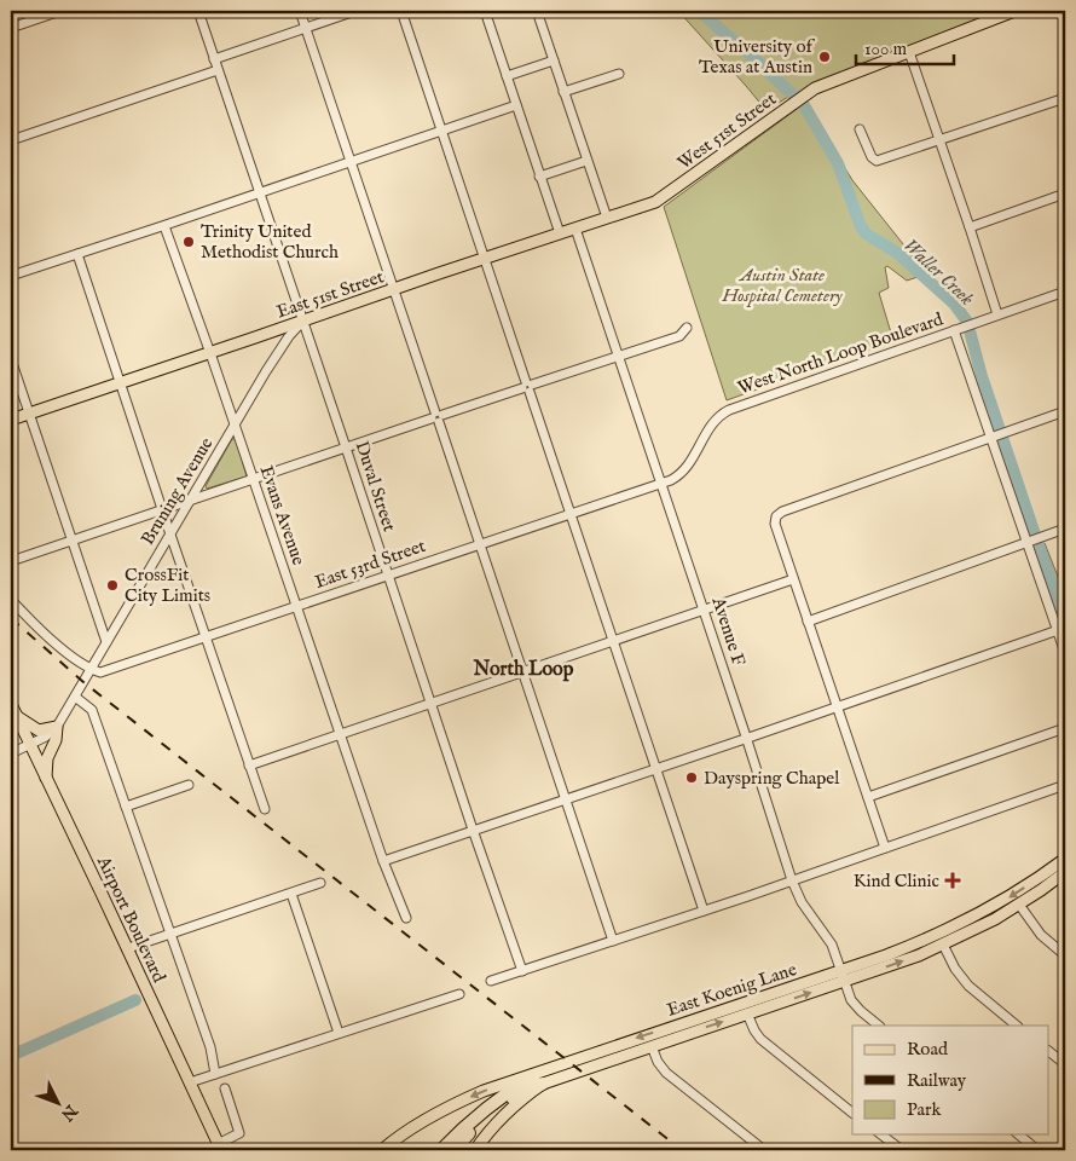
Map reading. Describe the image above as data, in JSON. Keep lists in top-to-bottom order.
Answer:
{
  "streets": {
    "main road": [
      "West 51st Street",
      "East 51st Street",
      "Airport Boulevard",
      "East Koenig Lane"
    ],
    "street": [
      "West North Loop Boulevard",
      "Duval Street",
      "Bruning Avenue",
      "Evans Avenue",
      "East 53rd Street",
      "Avenue F"
    ]
  },
  "crossings": [
    ["West 51st Street", "East 51st Street"],
    ["East 51st Street", "Duval Street"],
    ["East 51st Street", "Bruning Avenue"],
    ["East 51st Street", "Evans Avenue"],
    ["East 51st Street", "Avenue F"],
    ["West North Loop Boulevard", "East 53rd Street"],
    ["Duval Street", "Bruning Avenue"],
    ["Duval Street", "East 53rd Street"],
    ["Bruning Avenue", "Evans Avenue"],
    ["Bruning Avenue", "East 53rd Street"],
    ["Evans Avenue", "East 53rd Street"],
    ["East 53rd Street", "Avenue F"],
    ["Avenue F", "East Koenig Lane"]
  ],
  "districts": ["North Loop"],
  "water": ["Waller Creek"],
  "parks": ["Austin State Hospital Cemetery"],
  "places": {
    "other": [
      "University of Texas at Austin",
      "Trinity United Methodist Church",
      "CrossFit City Limits",
      "Dayspring Chapel"
    ],
    "health": ["Kind Clinic"]
  },
  "legend": ["Road", "Railway", "Park"],
  "scale_bar": "100 m",
  "north": "bottom right"
}
